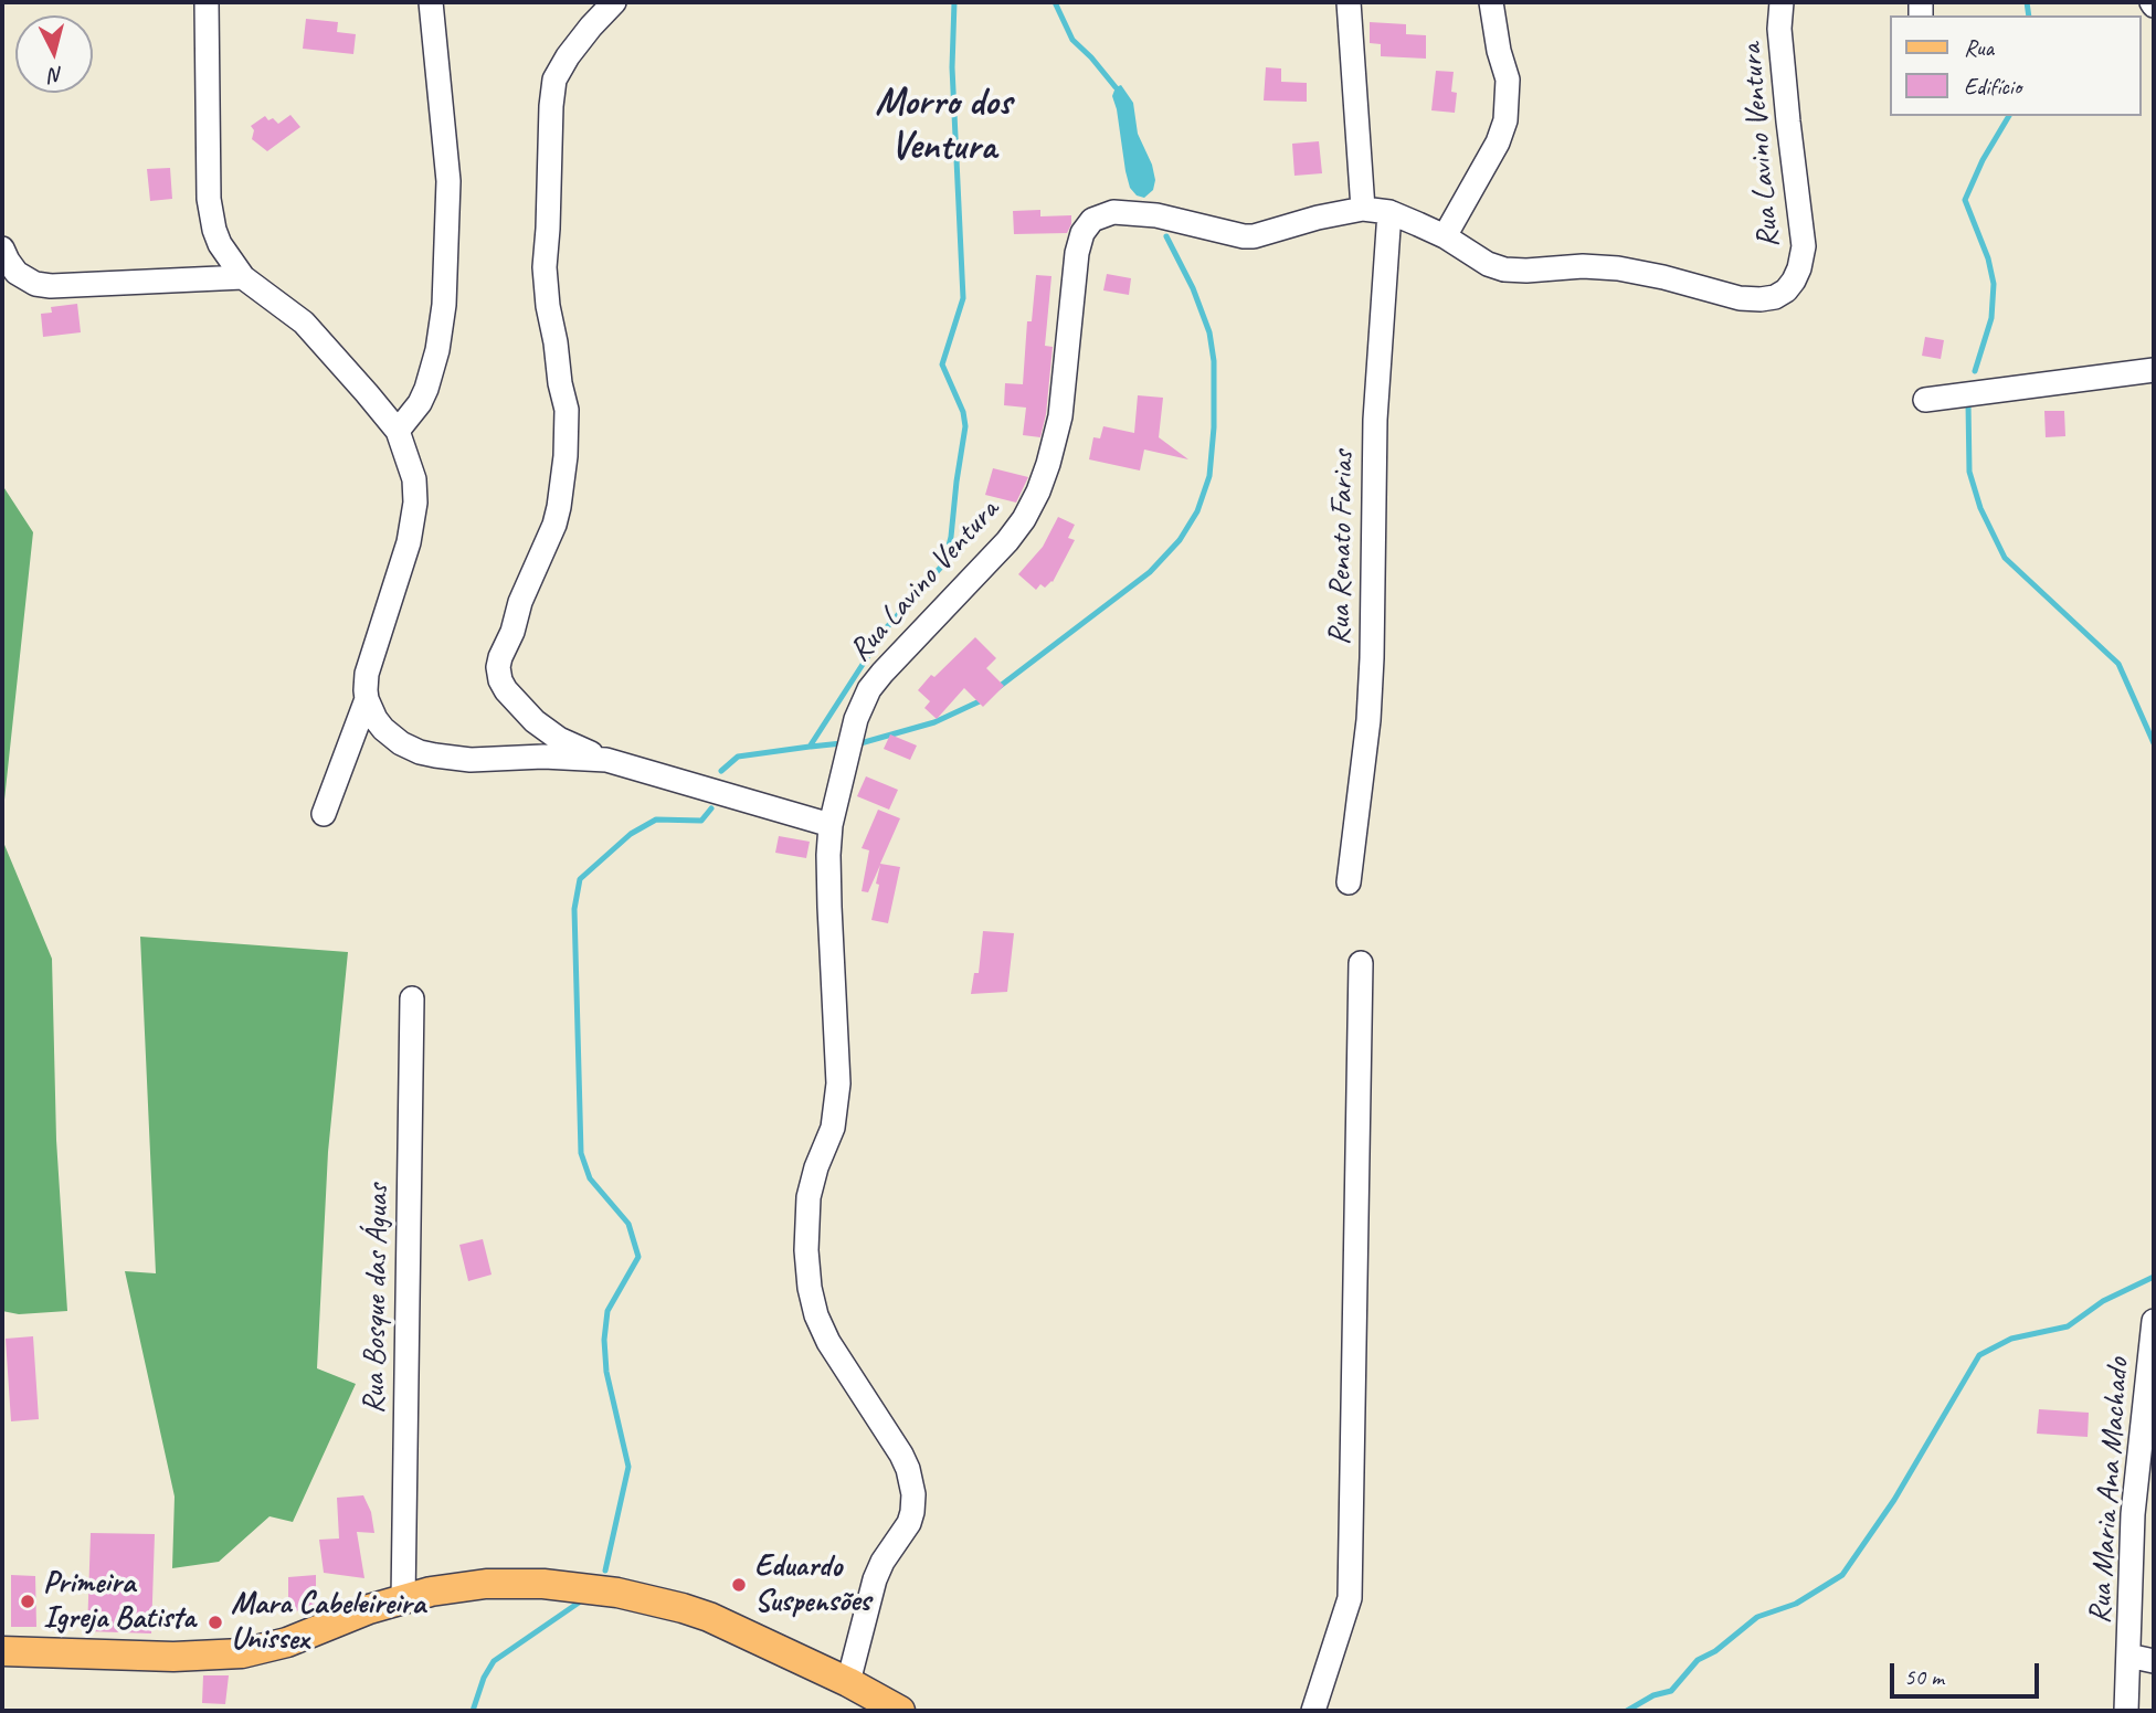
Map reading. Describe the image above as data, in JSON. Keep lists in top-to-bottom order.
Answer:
{
  "streets": {
    "street": [
      "Rua Lavino Ventura",
      "Rua Renato Farias",
      "Rua Bosque das Águas",
      "Rua Maria Ana Machado"
    ]
  },
  "crossings": [
    ["Rua Lavino Ventura", "Rua Renato Farias"]
  ],
  "districts": ["Morro dos Ventura"],
  "places": ["Eduardo Suspensões", "Primeira Igreja Batista", "Mara Cabeleireira Unissex"],
  "legend": ["Rua", "Edifício"],
  "scale_bar": "50 m",
  "north": "bottom"
}
